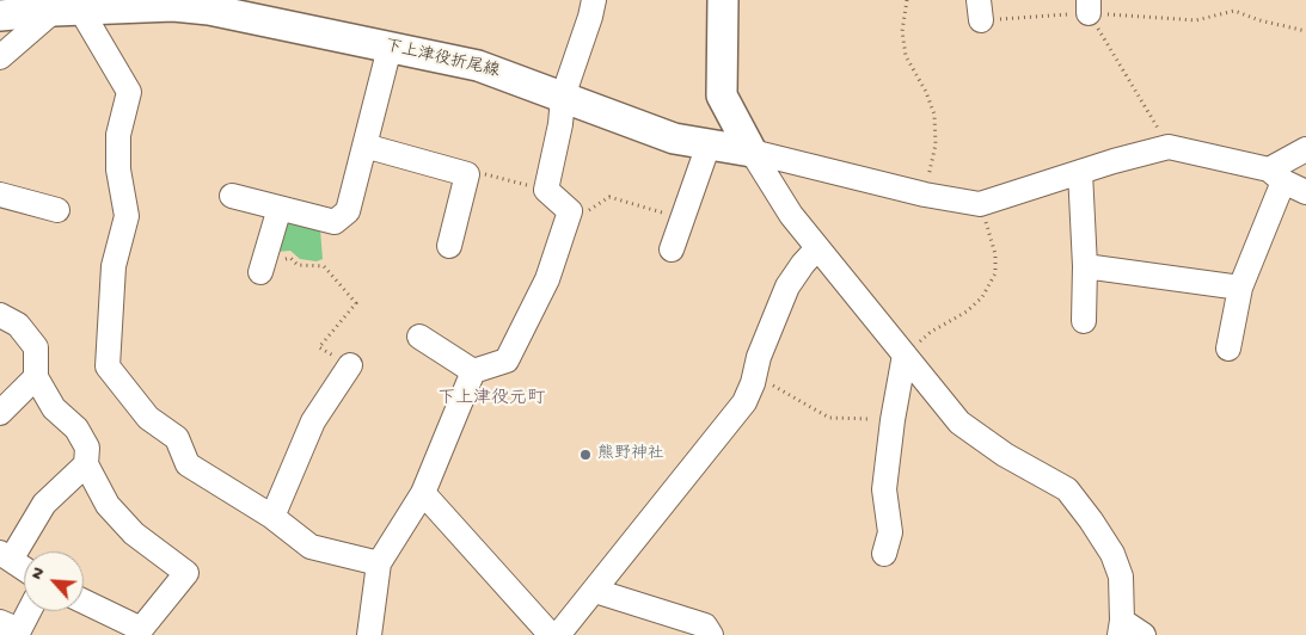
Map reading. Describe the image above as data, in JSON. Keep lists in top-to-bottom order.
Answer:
{
  "streets": {
    "main road": ["下上津役折尾線"]
  },
  "districts": ["下上津役元町"],
  "places": ["熊野神社"],
  "north": "top left"
}
